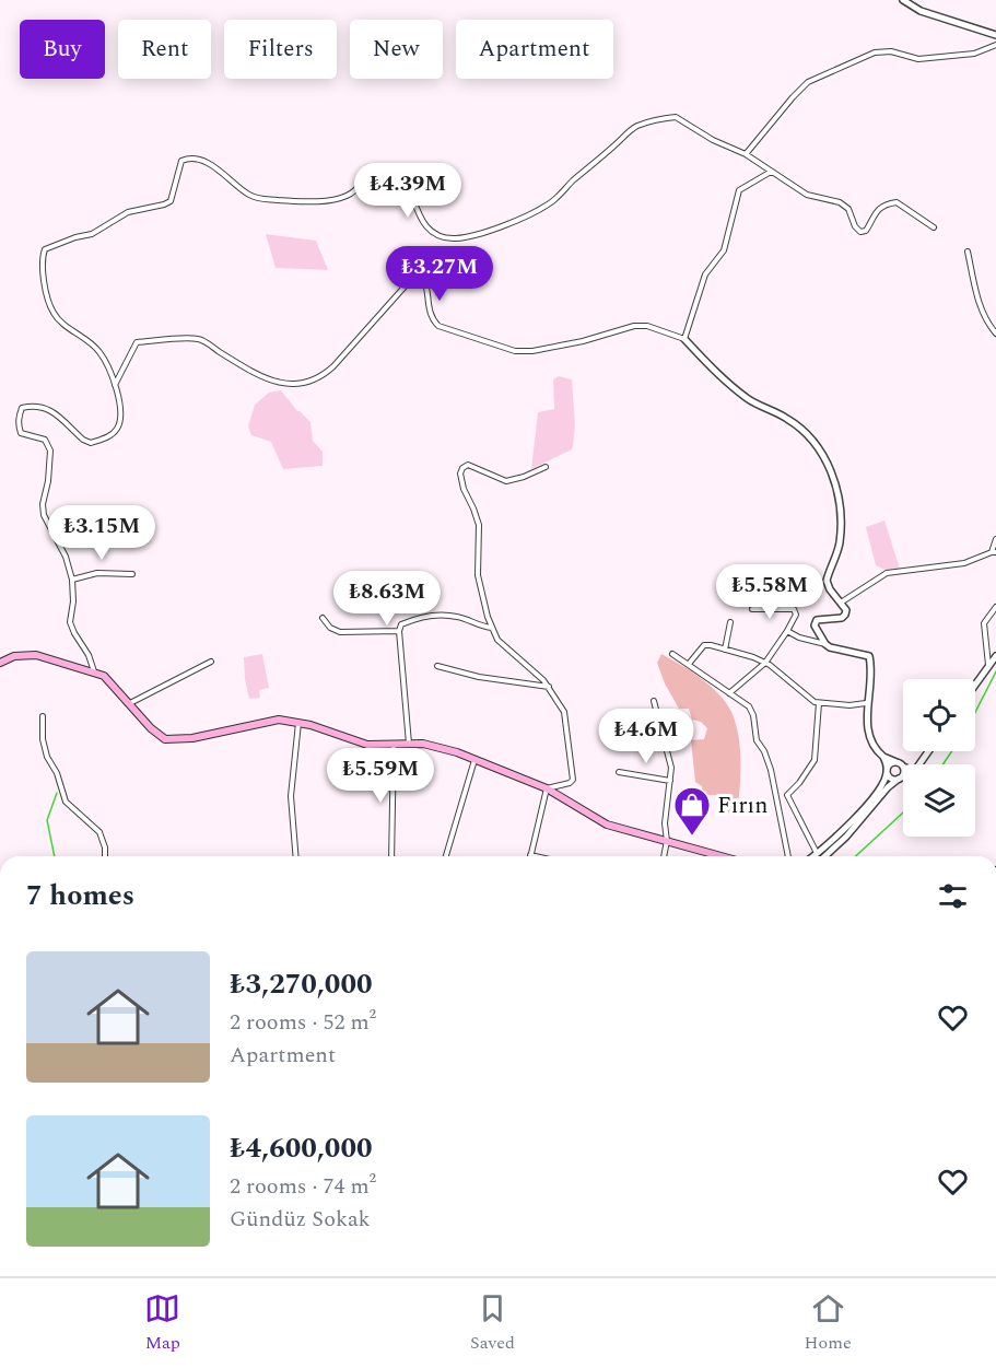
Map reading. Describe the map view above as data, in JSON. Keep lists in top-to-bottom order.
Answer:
{
  "places": {
    "shop": ["Fırın"]
  },
  "page": {
    "chip": [
      "Buy",
      "Rent",
      "Filters",
      "New",
      "Apartment"
    ],
    "price": [
      "₺4.39M",
      "₺3.27M",
      "₺3.15M",
      "₺5.58M",
      "₺8.63M",
      "₺4.6M",
      "₺5.59M"
    ],
    "heading": "7 homes",
    "list": [
      {
        "name": "₺3,270,000",
        "note": "2 rooms · 52 m² · Apartment"
      },
      {
        "name": "₺4,600,000",
        "note": "2 rooms · 74 m² · Gündüz Sokak"
      }
    ],
    "tabs": ["Map", "Saved", "Home"]
  }
}
